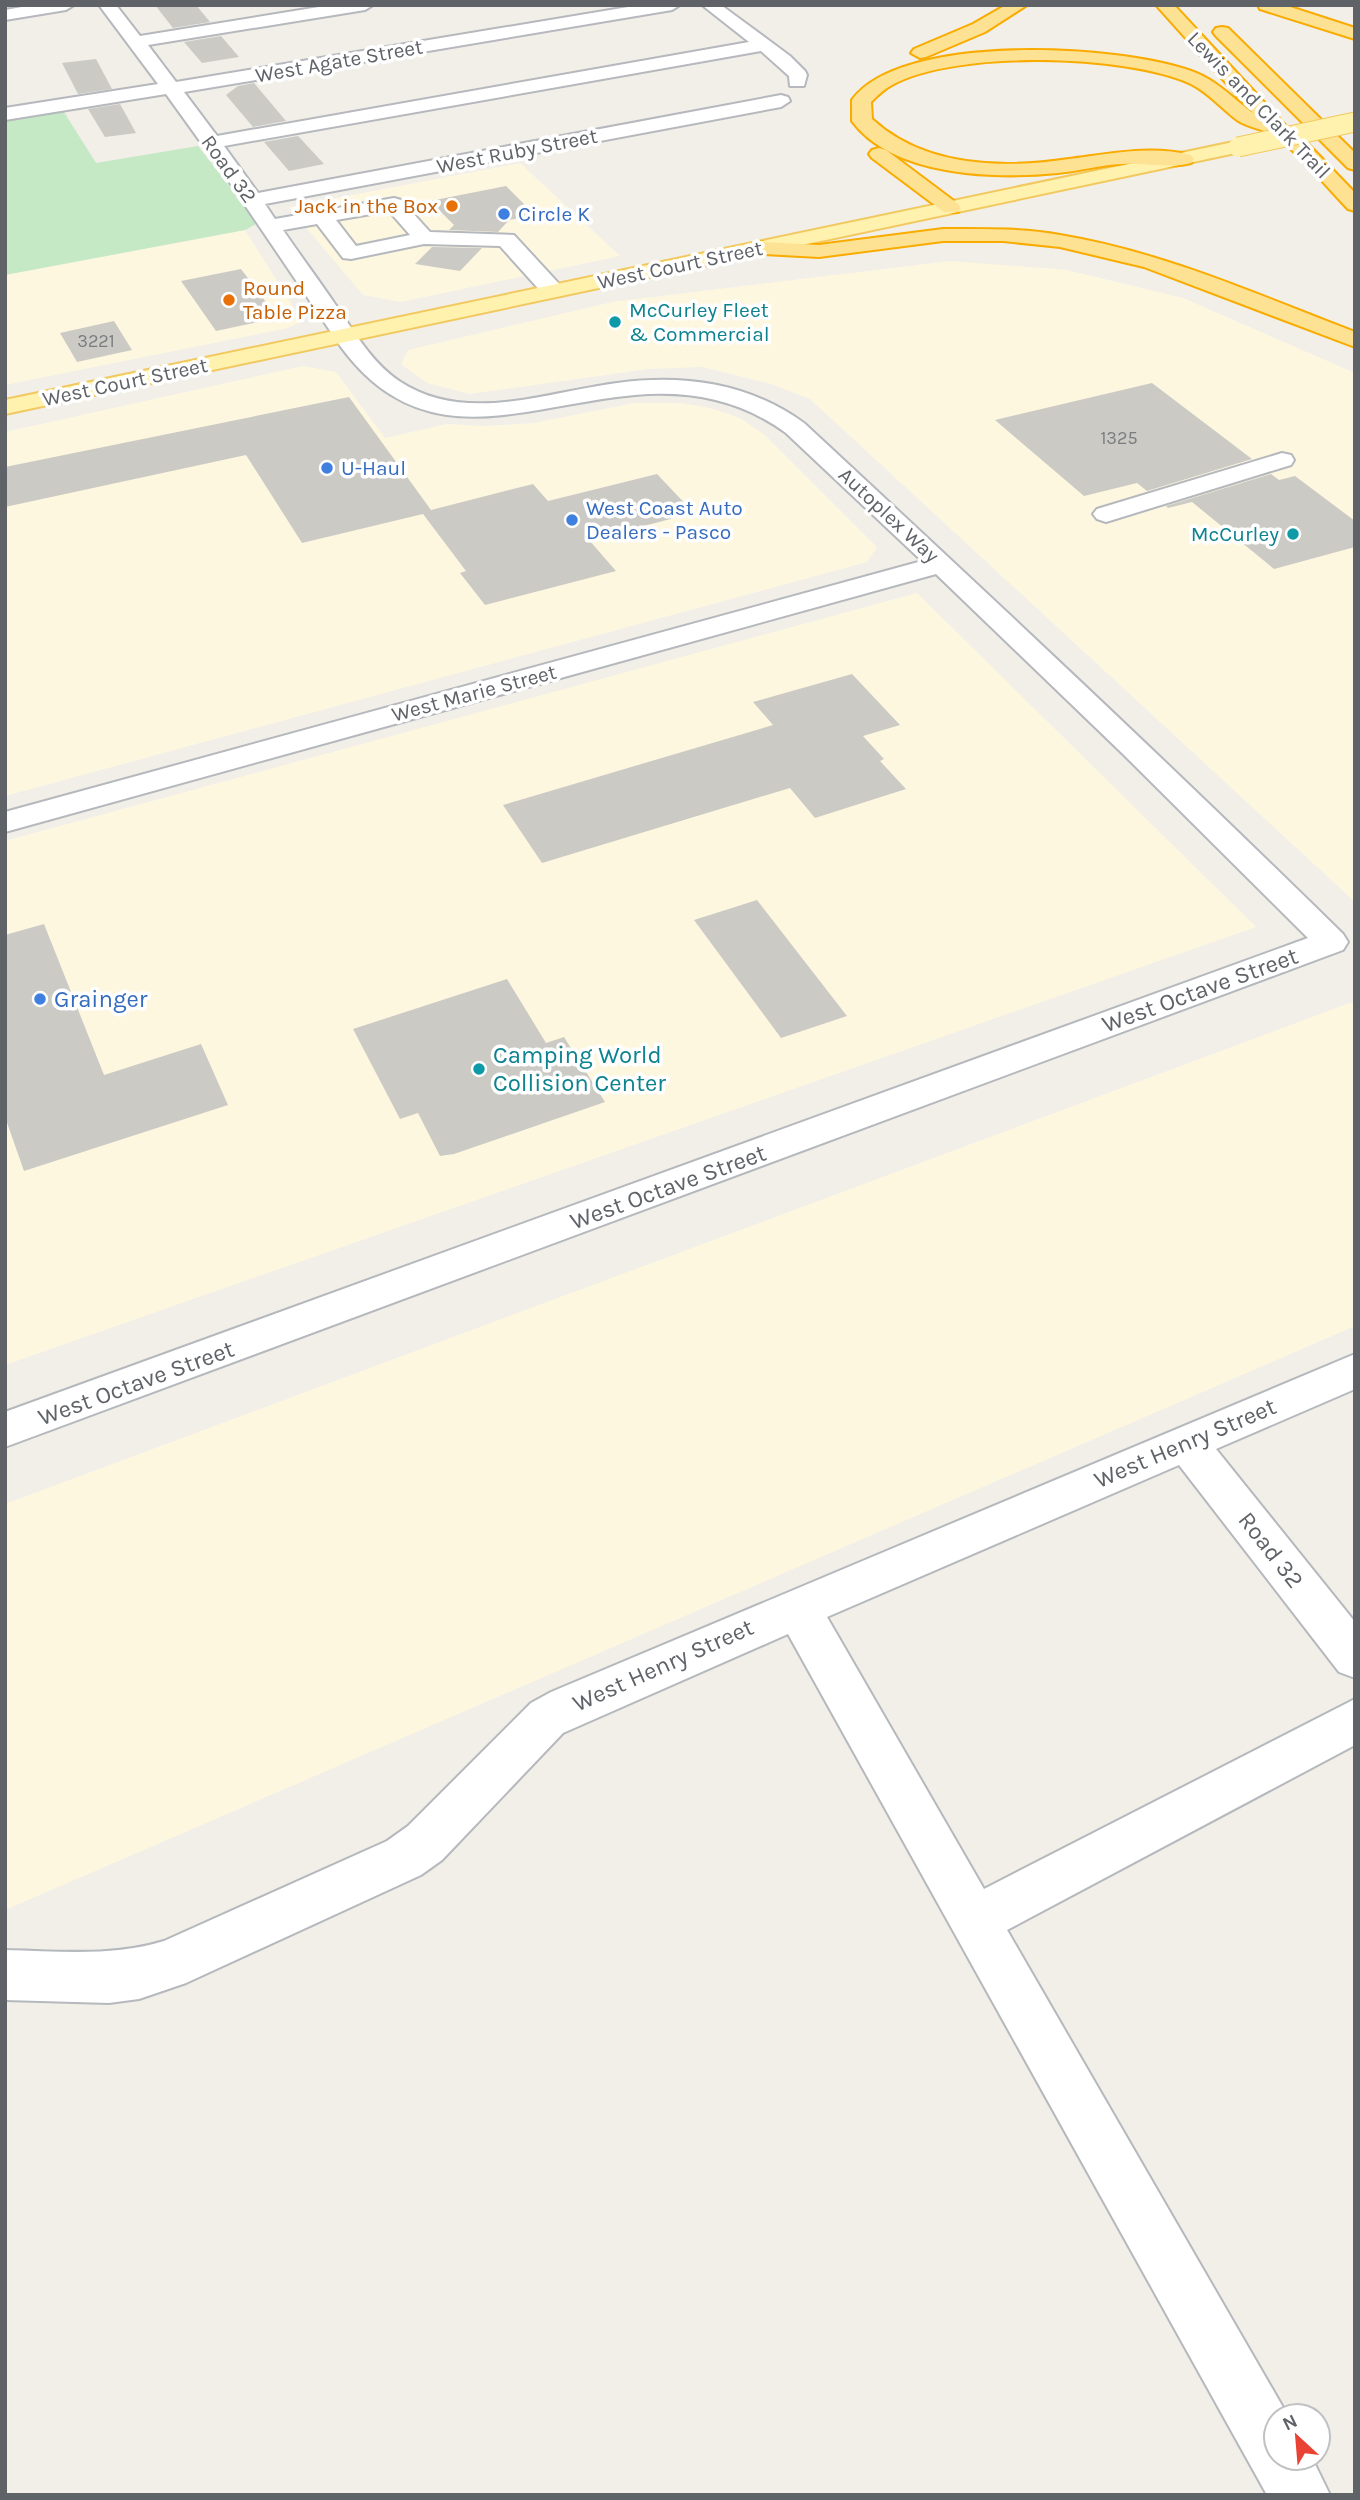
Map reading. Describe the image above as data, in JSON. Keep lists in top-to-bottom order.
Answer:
{
  "streets": {
    "highway": ["Lewis and Clark Trail"],
    "main road": ["West Court Street"],
    "street": [
      "West Agate Street",
      "West Ruby Street",
      "Road 32",
      "Autoplex Way",
      "West Marie Street",
      "West Octave Street",
      "West Henry Street"
    ]
  },
  "crossings": [
    ["West Agate Street", "Road 32"],
    ["West Ruby Street", "Road 32"],
    ["Road 32", "West Court Street"],
    ["Road 32", "Autoplex Way"],
    ["Road 32", "West Henry Street"],
    ["West Court Street", "Autoplex Way"],
    ["Autoplex Way", "West Marie Street"],
    ["Autoplex Way", "West Octave Street"]
  ],
  "places": [
    "Jack in the Box",
    "Circle K",
    "Round Table Pizza",
    "McCurley Fleet & Commercial",
    "U-Haul",
    "West Coast Auto Dealers - Pasco",
    "McCurley",
    "Grainger",
    "Camping World Collision Center"
  ],
  "house_numbers": ["3221", "1325"],
  "north": "top left"
}
